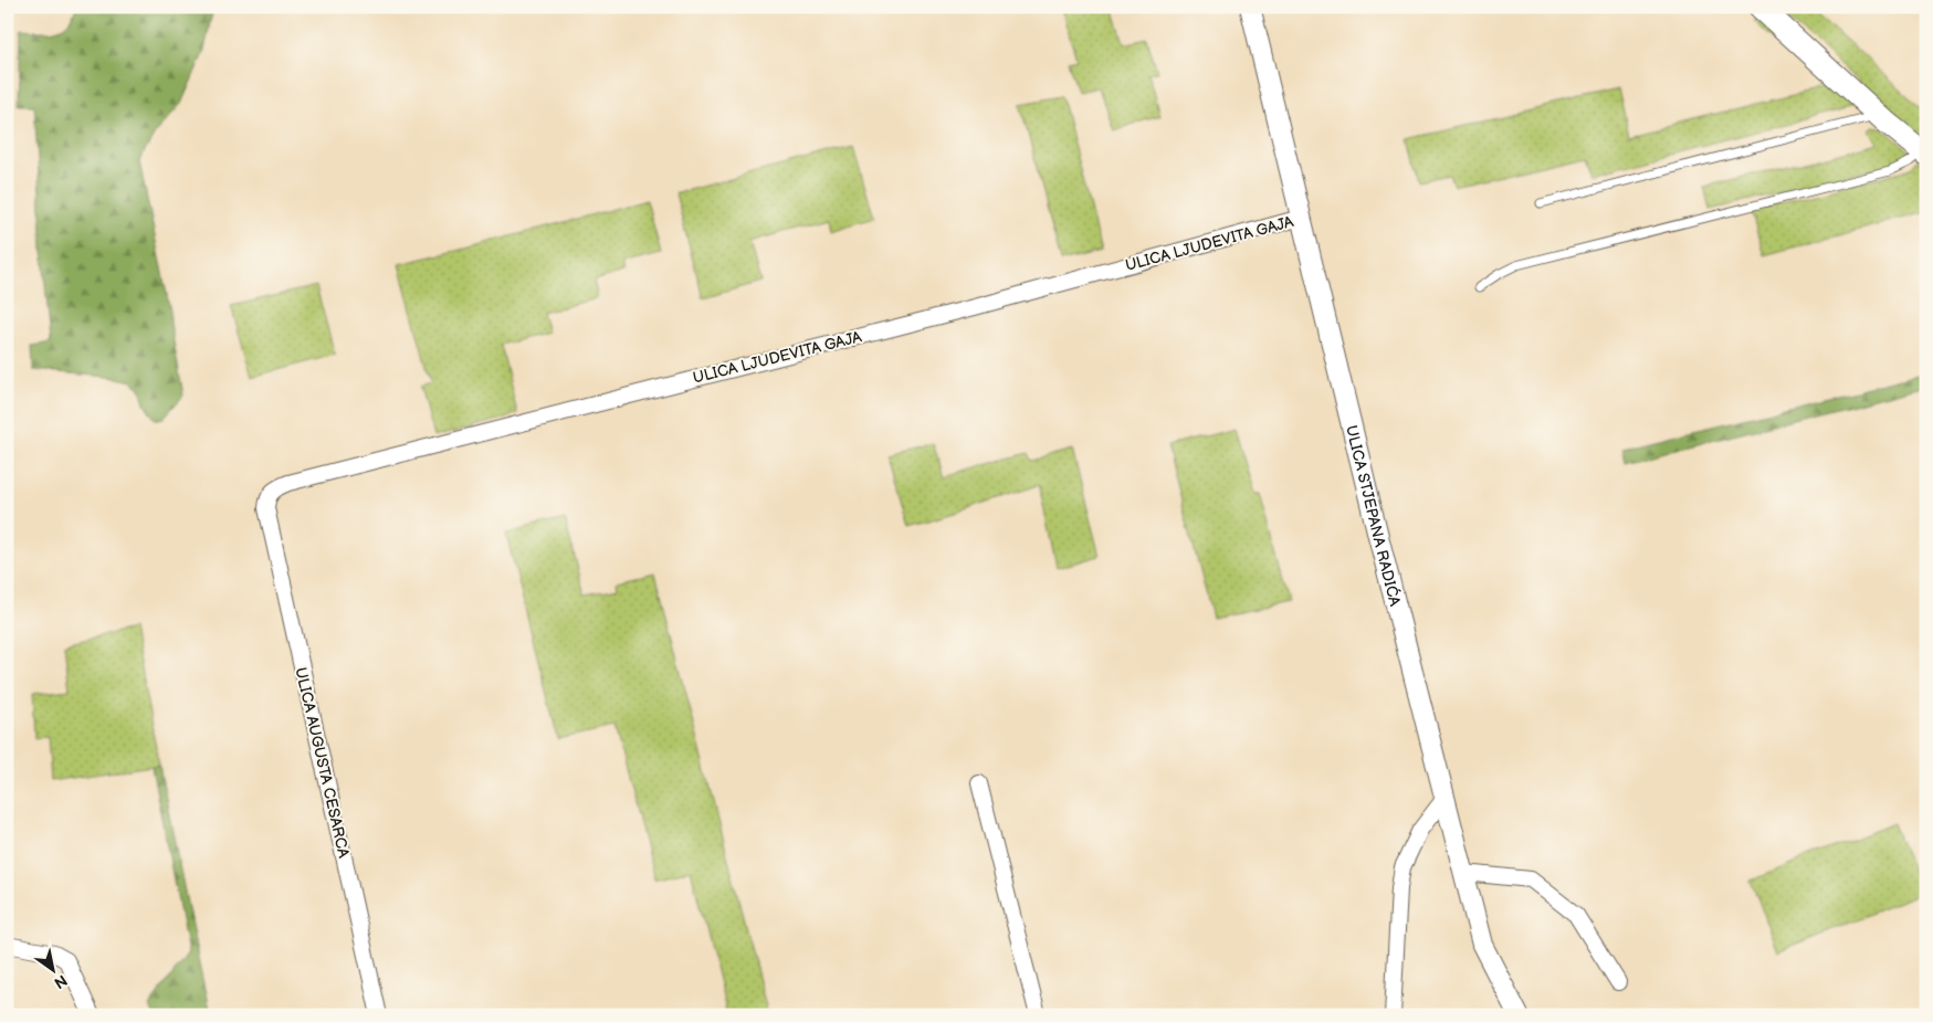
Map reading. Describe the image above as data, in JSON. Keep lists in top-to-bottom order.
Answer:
{
  "streets": {
    "street": ["ULICA LJUDEVITA GAJA", "ULICA STJEPANA RADIĆA", "ULICA AUGUSTA CESARCA"]
  },
  "crossings": [
    ["ULICA LJUDEVITA GAJA", "ULICA STJEPANA RADIĆA"],
    ["ULICA LJUDEVITA GAJA", "ULICA AUGUSTA CESARCA"]
  ],
  "north": "bottom right"
}
